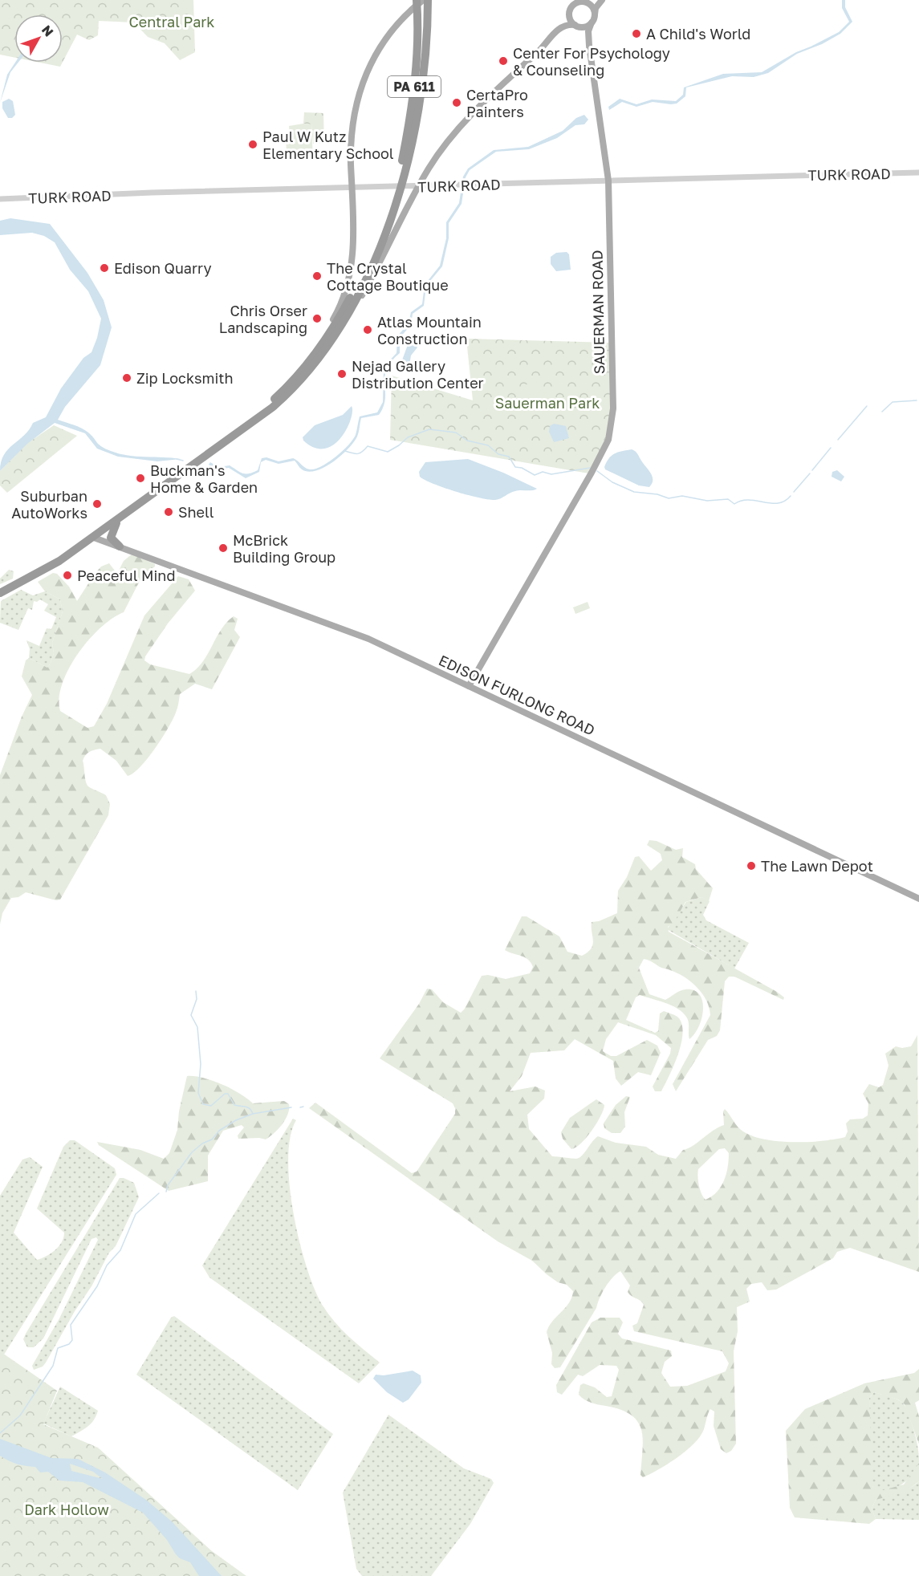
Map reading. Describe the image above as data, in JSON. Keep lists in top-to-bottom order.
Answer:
{
  "streets": {
    "highway": ["PA 611"],
    "main road": ["SAUERMAN ROAD", "EDISON FURLONG ROAD"],
    "street": ["TURK ROAD"]
  },
  "crossings": [
    ["PA 611", "EDISON FURLONG ROAD"],
    ["TURK ROAD", "SAUERMAN ROAD"],
    ["SAUERMAN ROAD", "EDISON FURLONG ROAD"]
  ],
  "parks": ["Central Park", "Sauerman Park", "Dark Hollow"],
  "places": [
    "A Child's World",
    "Center For Psychology & Counseling",
    "CertaPro Painters",
    "Paul W Kutz Elementary School",
    "Edison Quarry",
    "The Crystal Cottage Boutique",
    "Chris Orser Landscaping",
    "Atlas Mountain Construction",
    "Nejad Gallery Distribution Center",
    "Zip Locksmith",
    "Buckman's Home & Garden",
    "Suburban AutoWorks",
    "Shell",
    "McBrick Building Group",
    "Peaceful Mind",
    "The Lawn Depot"
  ],
  "north": "top right"
}
